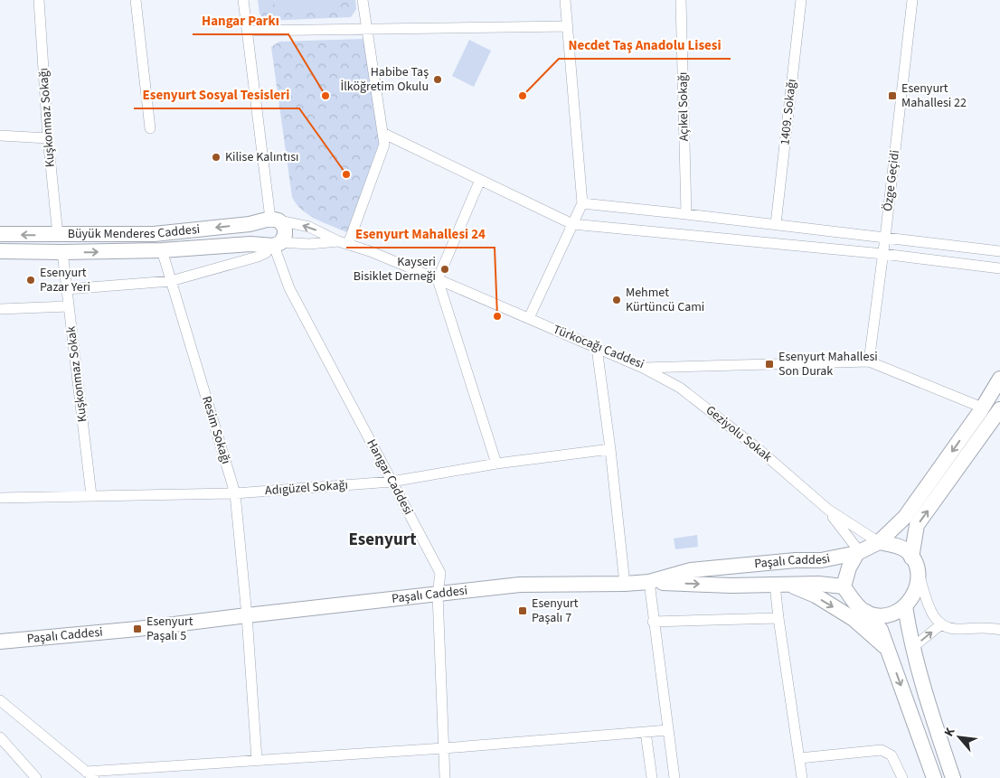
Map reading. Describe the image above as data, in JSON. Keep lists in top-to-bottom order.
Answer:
{
  "streets": {
    "street": [
      "Açıkel Sokağı",
      "1409. Sokağı",
      "Kuşkonmaz Sokağı",
      "Özge Geçidi",
      "Büyük Menderes Caddesi",
      "Türkocağı Caddesi",
      "Kuşkonmaz Sokak",
      "Resim Sokağı",
      "Geziyolu Sokak",
      "Hangar Caddesi",
      "Adıgüzel Sokağı",
      "Paşalı Caddesi"
    ]
  },
  "crossings": [
    ["Kuşkonmaz Sokağı", "Büyük Menderes Caddesi"],
    ["Özge Geçidi", "Türkocağı Caddesi"],
    ["Büyük Menderes Caddesi", "Türkocağı Caddesi"],
    ["Büyük Menderes Caddesi", "Kuşkonmaz Sokak"],
    ["Büyük Menderes Caddesi", "Resim Sokağı"],
    ["Büyük Menderes Caddesi", "Hangar Caddesi"],
    ["Türkocağı Caddesi", "Geziyolu Sokak"],
    ["Türkocağı Caddesi", "Hangar Caddesi"],
    ["Kuşkonmaz Sokak", "Adıgüzel Sokağı"],
    ["Resim Sokağı", "Adıgüzel Sokağı"],
    ["Resim Sokağı", "Paşalı Caddesi"],
    ["Hangar Caddesi", "Adıgüzel Sokağı"],
    ["Hangar Caddesi", "Paşalı Caddesi"]
  ],
  "districts": ["Esenyurt"],
  "places": {
    "other": [
      "Habibe Taş İlköğretim Okulu",
      "Hangar Parkı",
      "Necdet Taş Anadolu Lisesi",
      "Kilise Kalıntısı",
      "Esenyurt Sosyal Tesisleri",
      "Kayseri Bisiklet Derneği",
      "Esenyurt Pazar Yeri",
      "Mehmet Kürtüncü Cami",
      "Esenyurt Mahallesi 24"
    ],
    "transit": [
      "Esenyurt Mahallesi 22",
      "Esenyurt Mahallesi Son Durak",
      "Esenyurt Paşalı 7",
      "Esenyurt Paşalı 5"
    ]
  },
  "north": "top left"
}
